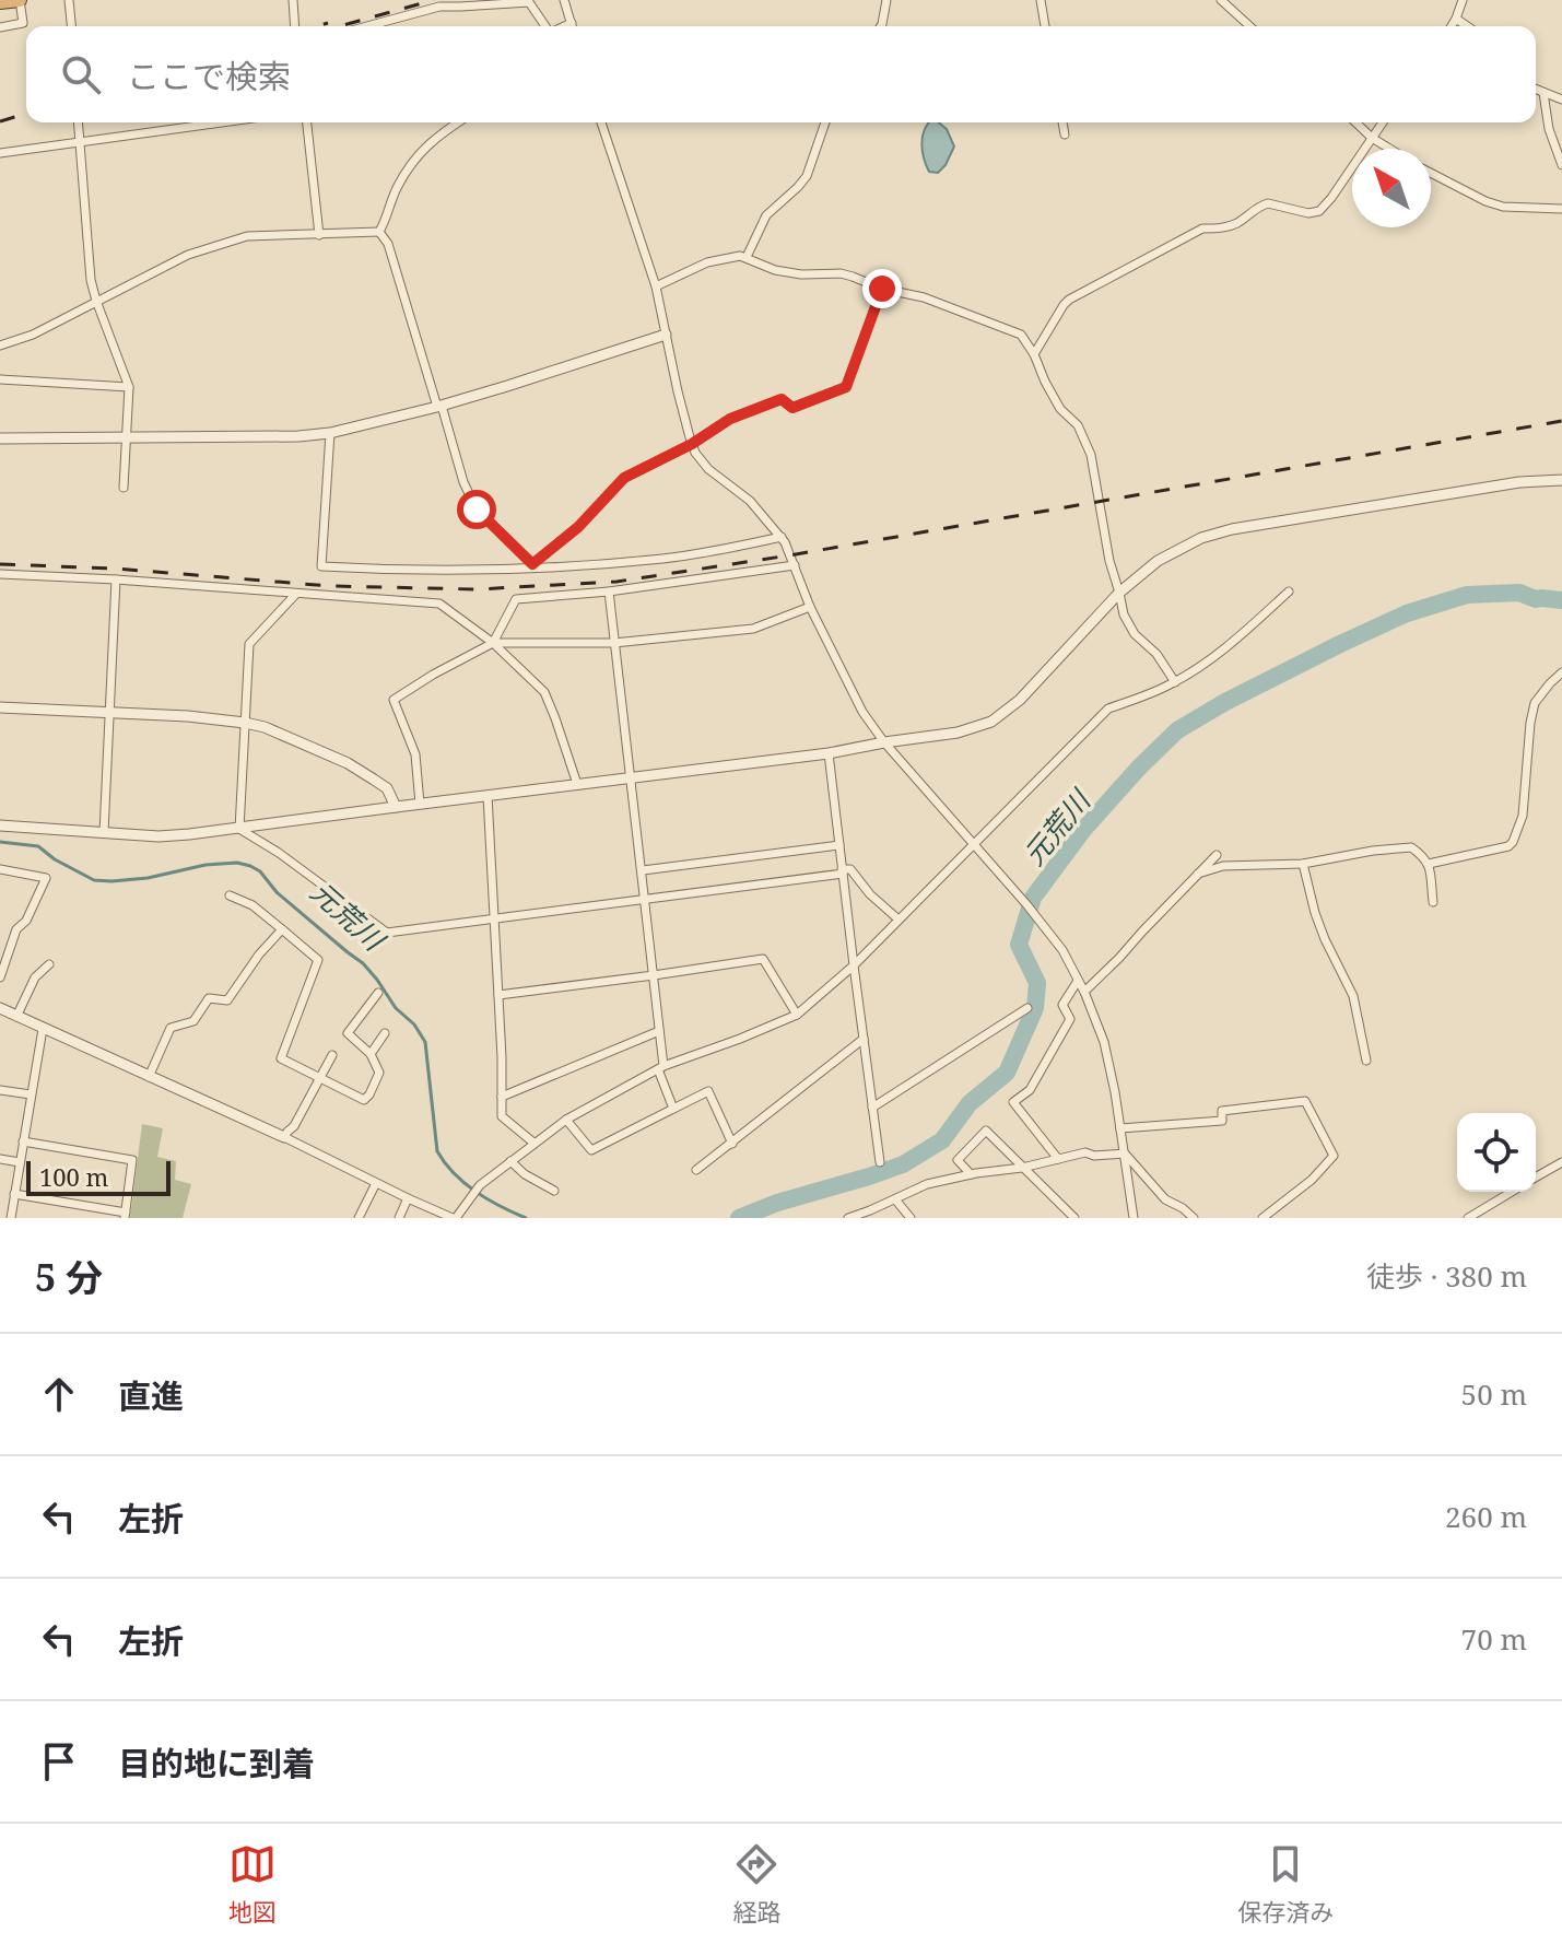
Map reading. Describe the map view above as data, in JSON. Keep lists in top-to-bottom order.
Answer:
{
  "water": ["元荒川"],
  "scale_bar": "100 m",
  "north": "top left",
  "page": {
    "search": "ここで検索",
    "scale": "100 m",
    "heading": ["5 分", "徒歩 · 380 m"],
    "list": [
      ["直進", "50 m"],
      ["左折", "260 m"],
      ["左折", "70 m"],
      "目的地に到着"
    ],
    "nav": ["地図", "経路", "保存済み"]
  }
}
